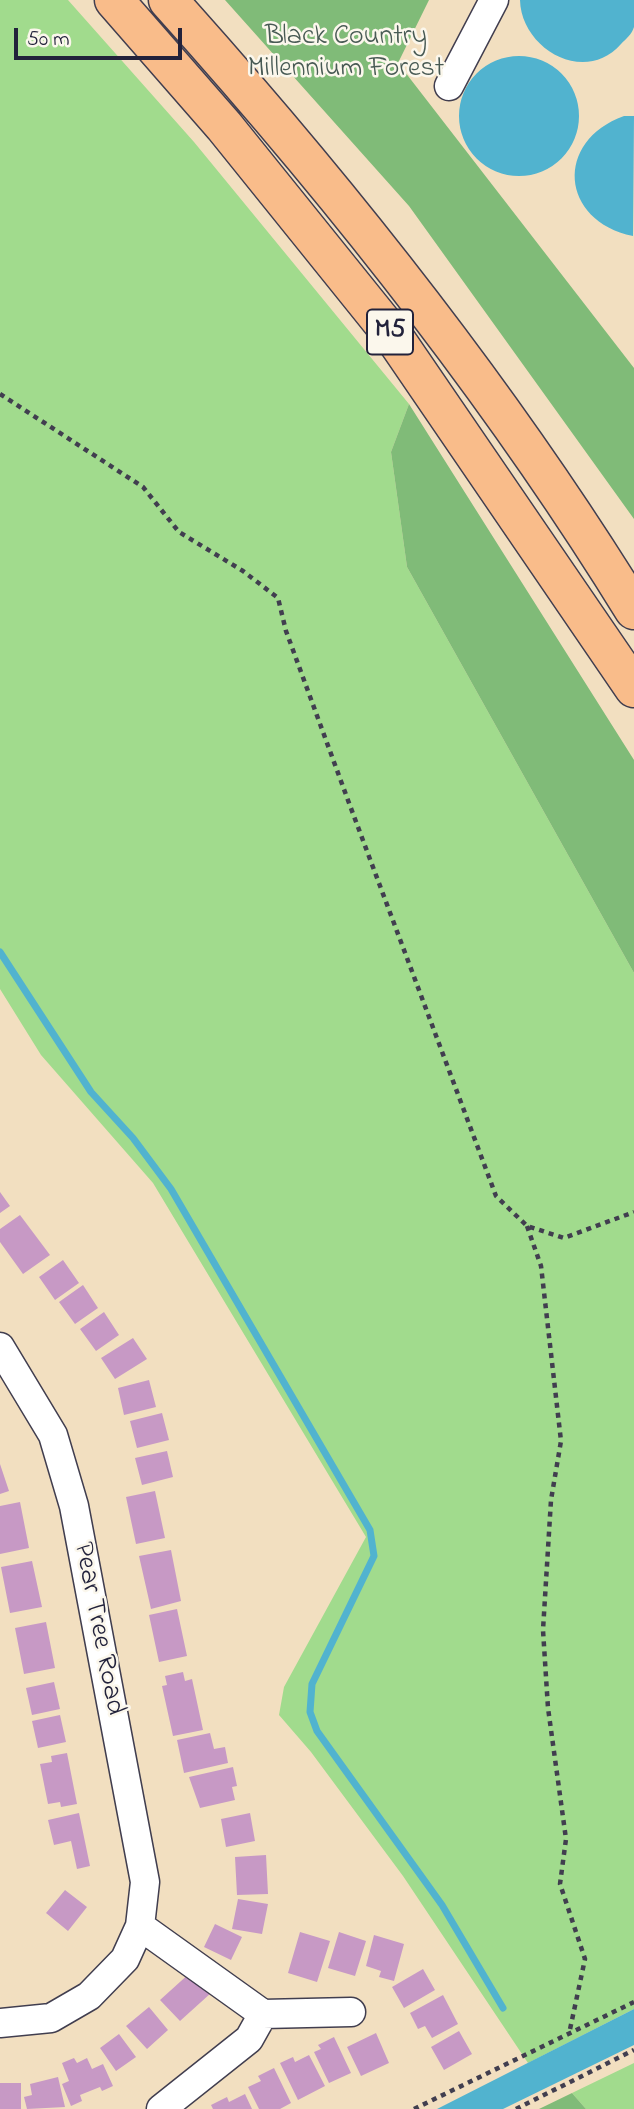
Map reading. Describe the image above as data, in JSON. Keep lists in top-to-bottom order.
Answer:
{
  "streets": {
    "highway": ["M5"],
    "street": ["Pear Tree Road"]
  },
  "parks": ["Black Country Millennium Forest"],
  "scale_bar": "50 m"
}
